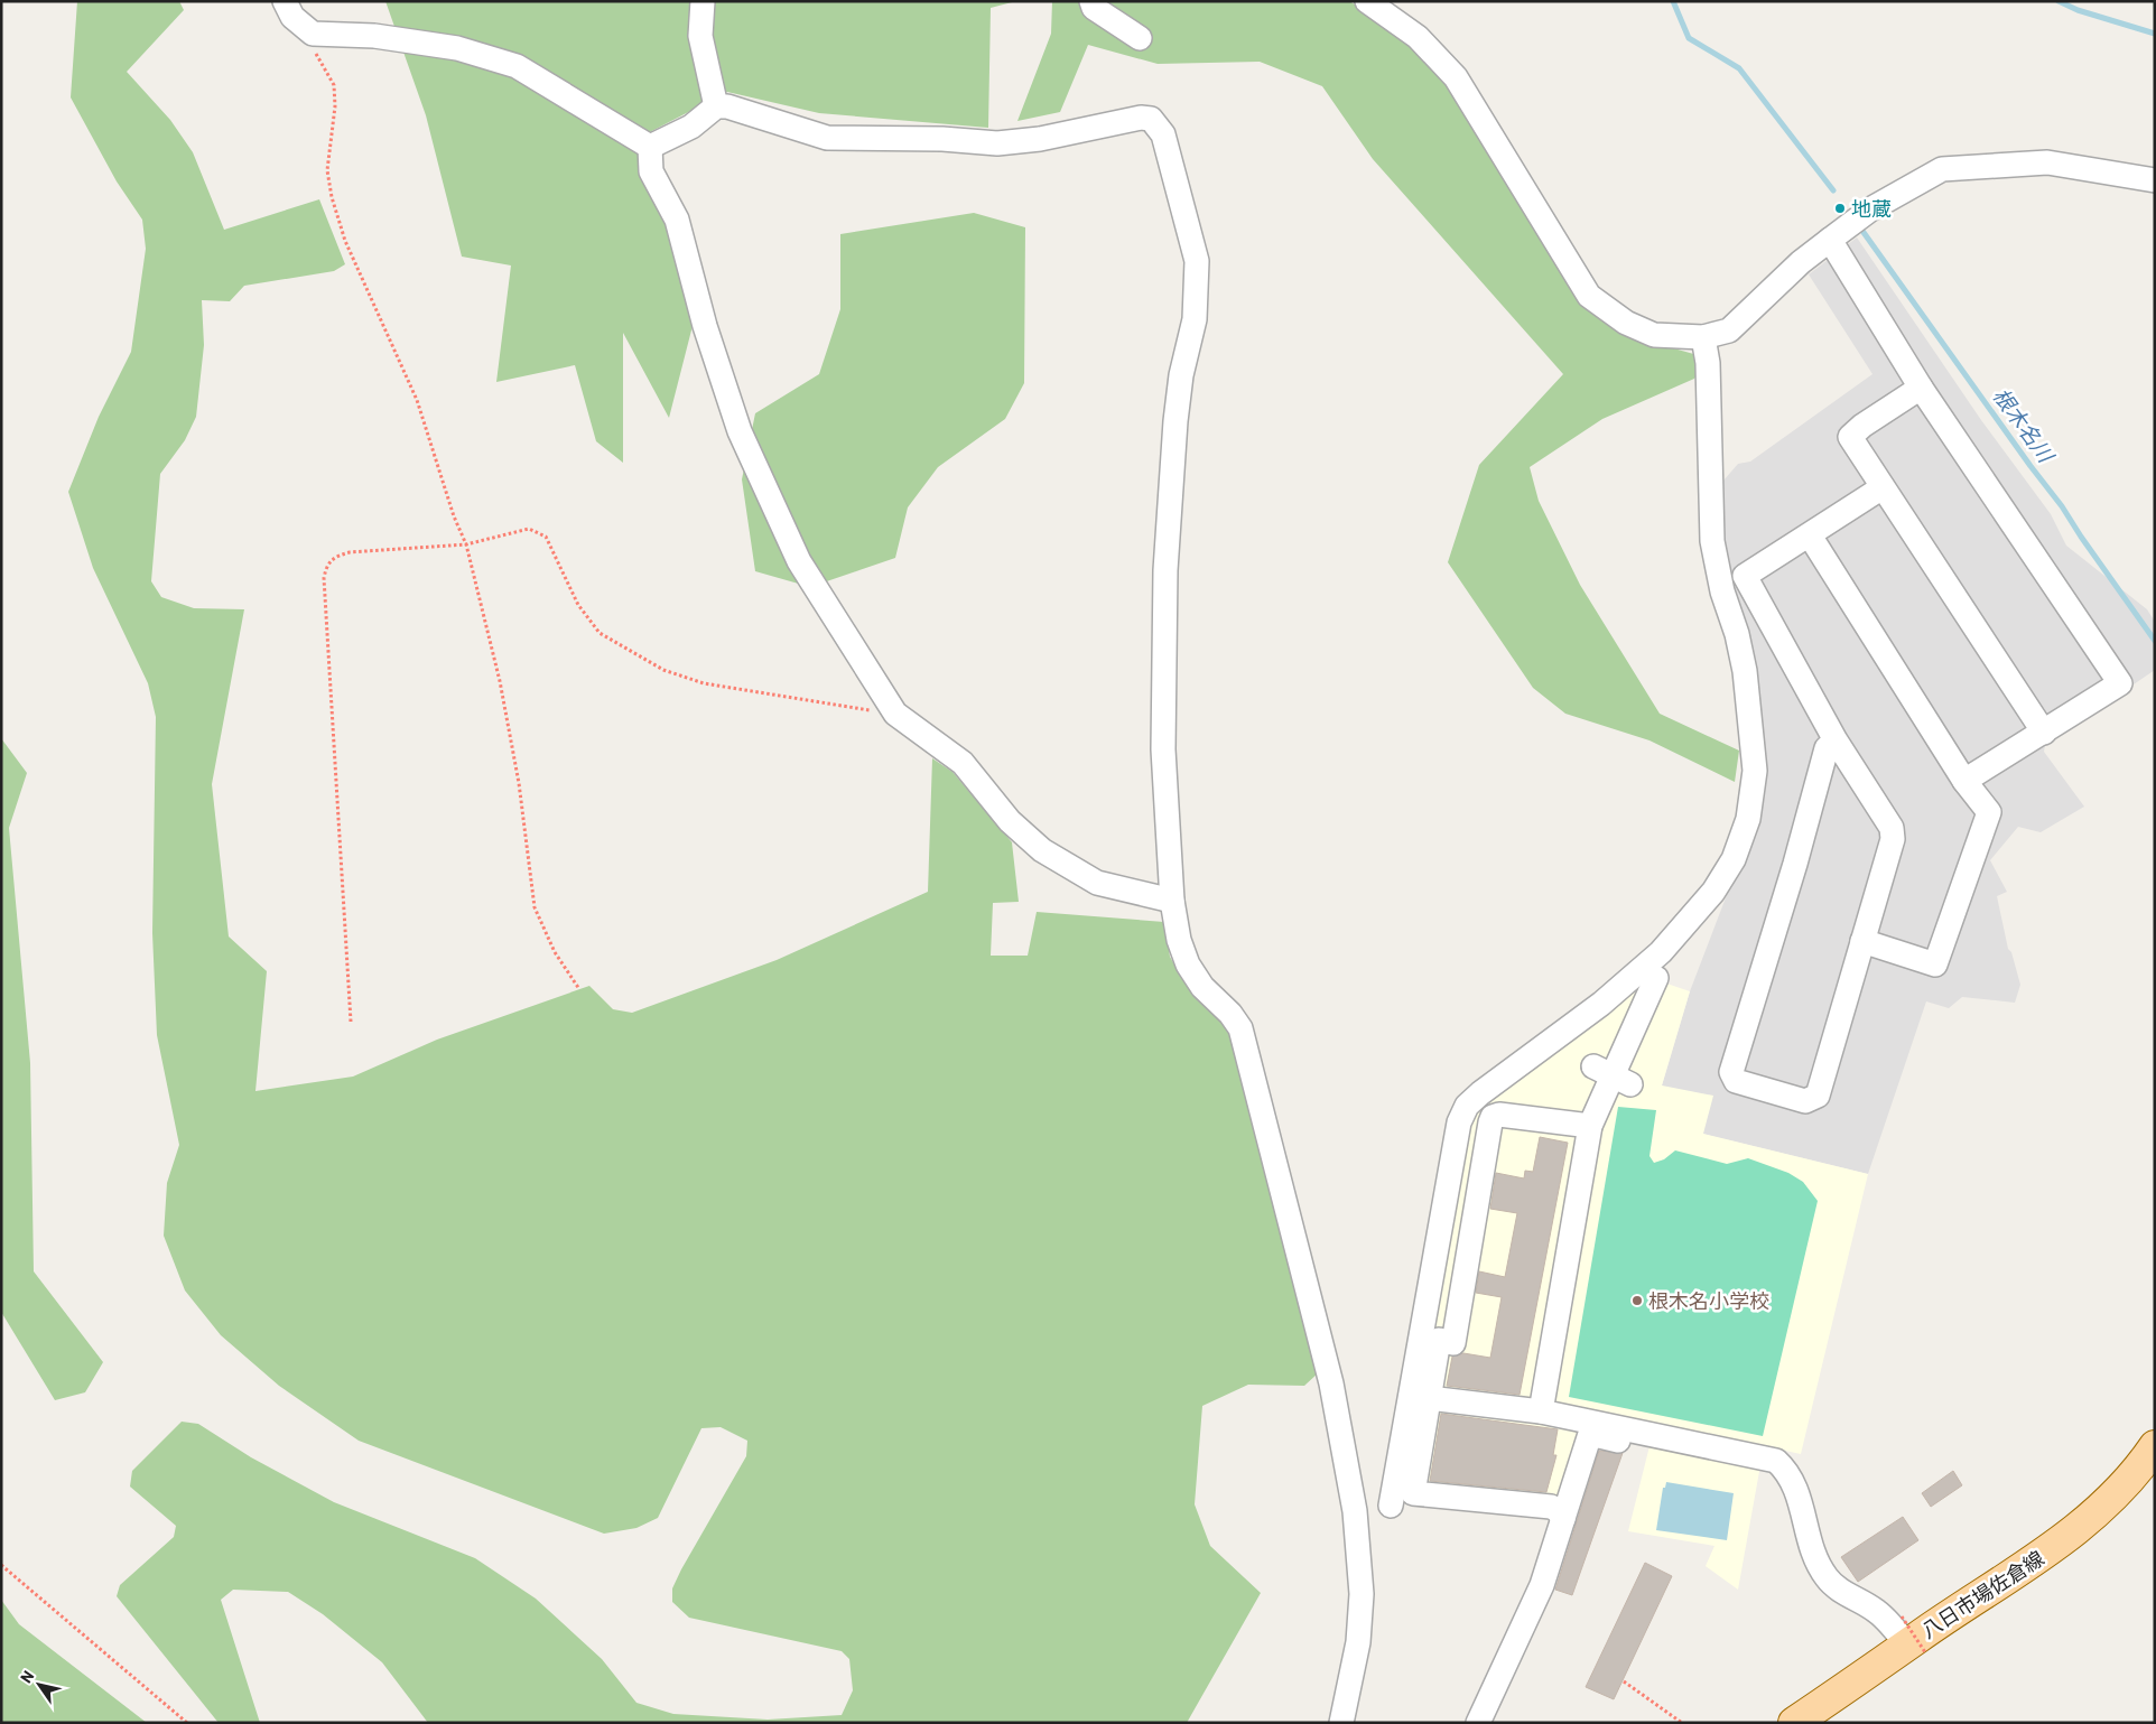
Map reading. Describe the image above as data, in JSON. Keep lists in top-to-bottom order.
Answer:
{
  "streets": {
    "main road": ["八日市場佐倉線"]
  },
  "water": ["根木名川"],
  "places": ["地蔵", "根木名小学校"],
  "north": "top left"
}
